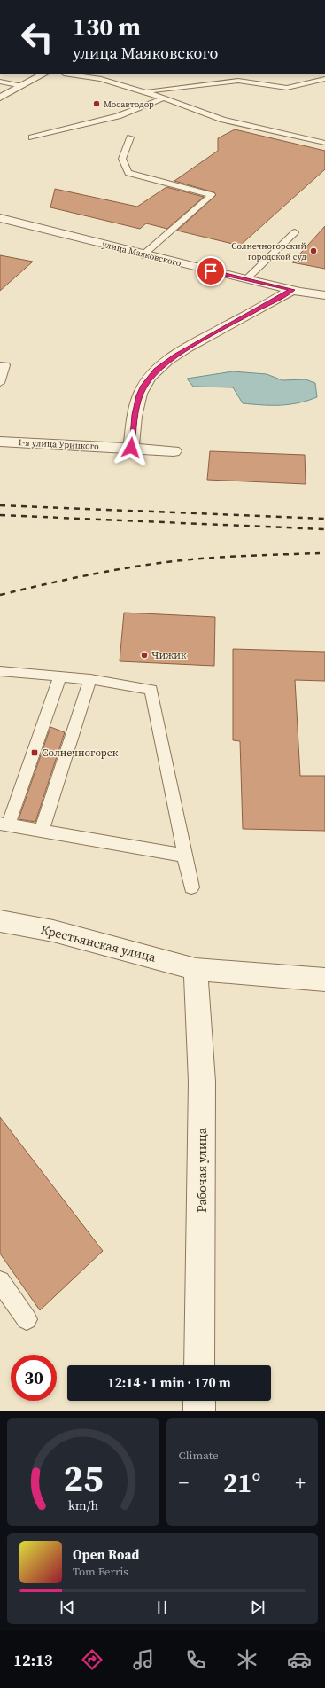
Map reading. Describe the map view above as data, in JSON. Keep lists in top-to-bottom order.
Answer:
{
  "streets": {
    "street": [
      "улица Маяковского",
      "1-я улица Урицкого",
      "Крестьянская улица",
      "Рабочая улица"
    ]
  },
  "crossings": [
    ["Крестьянская улица", "Рабочая улица"]
  ],
  "places": {
    "other": ["Мосавтодор", "Солнечногорский городской суд", "Чижик"],
    "transit": ["Солнечногорск"]
  },
  "page": {
    "turn": ["130 m", "улица Маяковского"],
    "limit": "30",
    "trip": "12:14 · 1 min · 170 m",
    "tile": "Climate",
    "heat": ["−", "21°", "+"],
    "song": ["Open Road", "Tom Ferris"],
    "tabs": "12:13",
    "gauge": ["25", "km/h"]
  }
}
